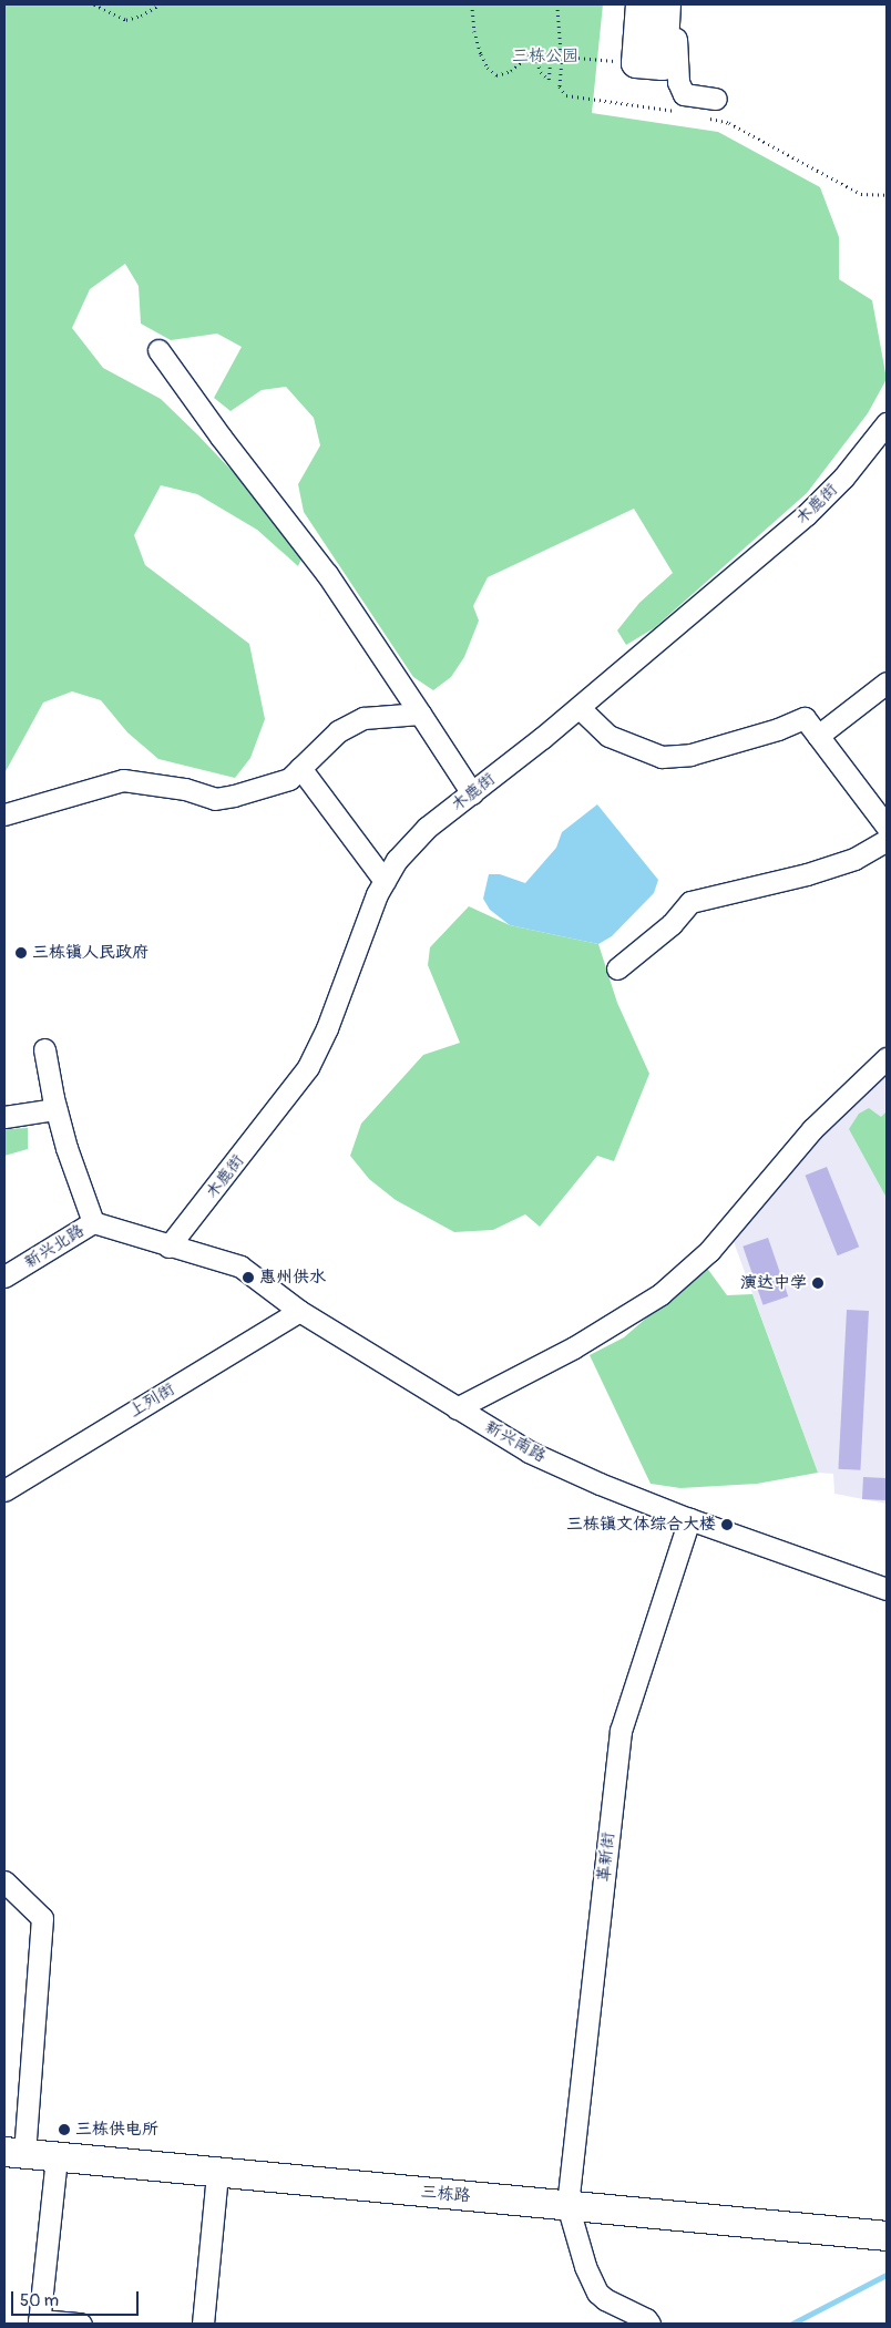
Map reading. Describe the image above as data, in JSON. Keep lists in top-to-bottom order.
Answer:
{
  "streets": {
    "main road": ["三栋路"],
    "street": [
      "木鹿街",
      "新兴北路",
      "上列街",
      "新兴南路",
      "革新街"
    ]
  },
  "crossings": [
    ["木鹿街", "新兴北路"],
    ["木鹿街", "新兴南路"],
    ["新兴北路", "新兴南路"],
    ["上列街", "新兴南路"],
    ["新兴南路", "革新街"],
    ["革新街", "三栋路"]
  ],
  "parks": ["三栋公园"],
  "places": [
    "三栋镇人民政府",
    "惠州供水",
    "演达中学",
    "三栋镇文体综合大楼",
    "三栋供电所"
  ],
  "scale_bar": "50 m"
}
